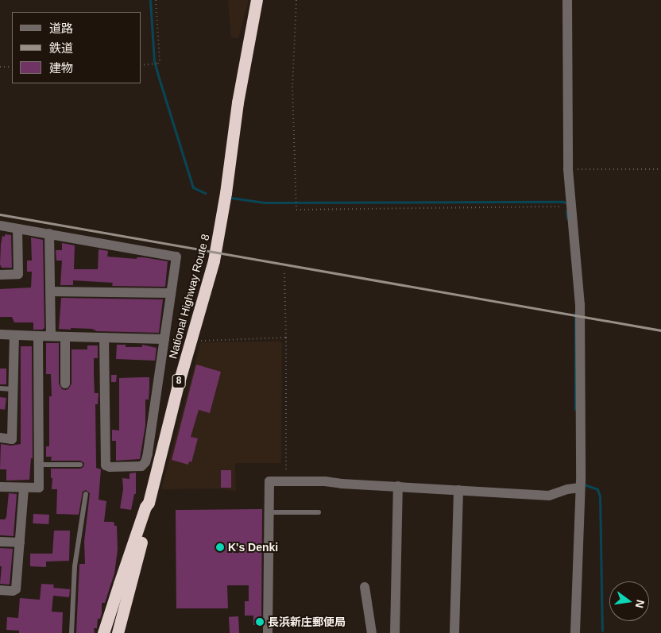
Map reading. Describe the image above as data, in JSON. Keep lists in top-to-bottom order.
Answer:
{
  "streets": {
    "highway": ["National Highway Route 8", "8"]
  },
  "places": ["K's Denki", "長浜新庄郵便局"],
  "legend": ["道路", "鉄道", "建物"],
  "north": "right"
}
